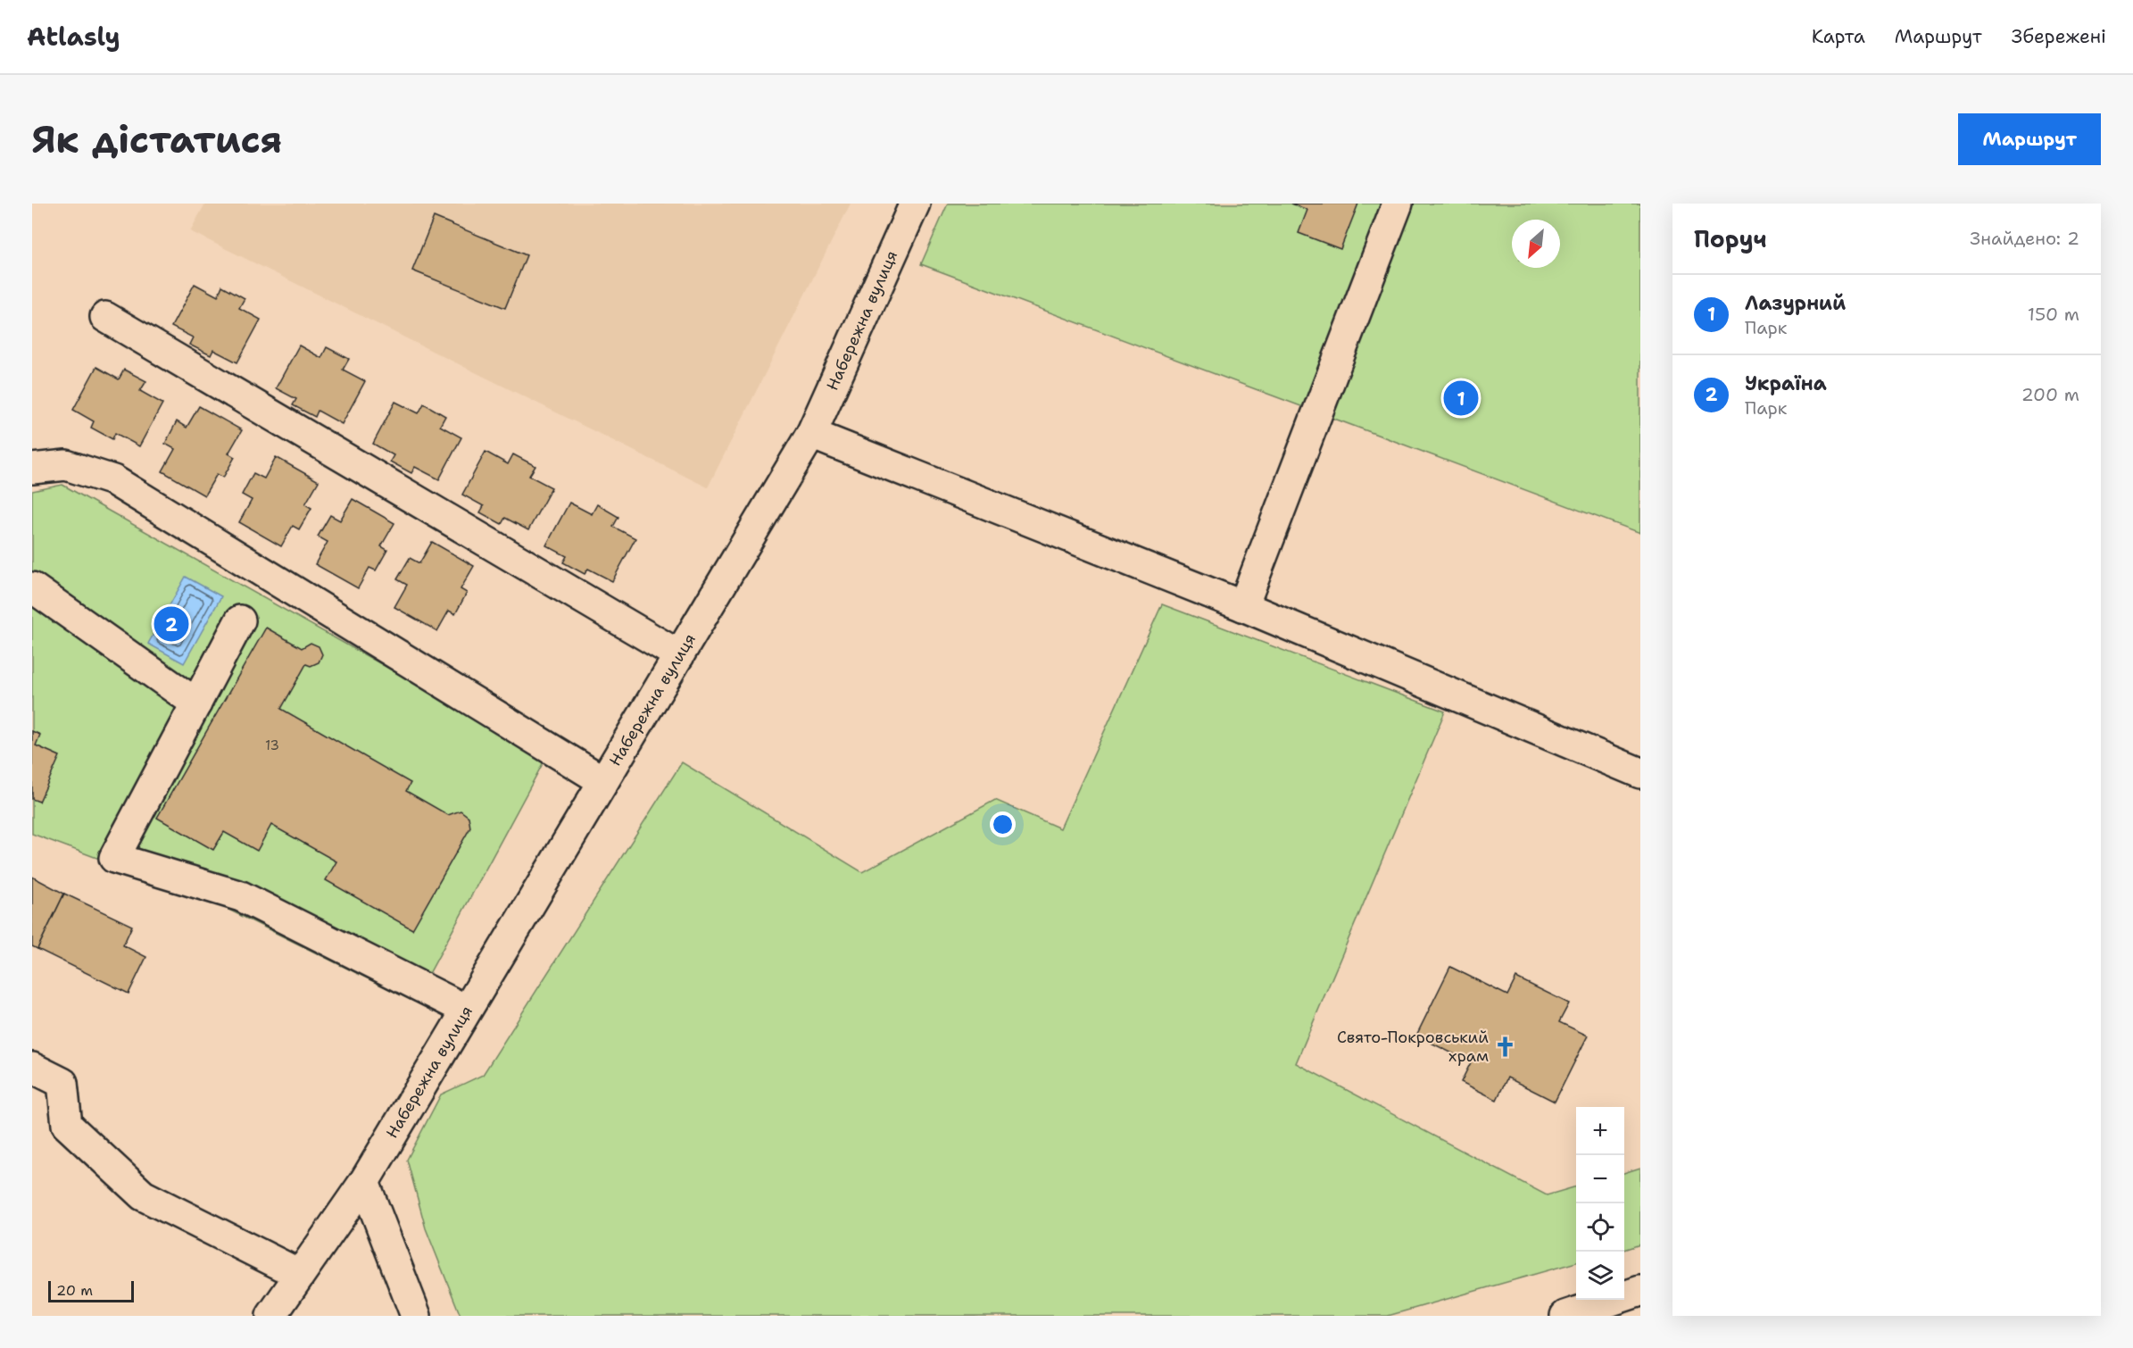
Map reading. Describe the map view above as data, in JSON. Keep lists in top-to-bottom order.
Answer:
{
  "streets": {
    "street": ["Набережна вулиця"]
  },
  "places": {
    "church": ["Свято-Покровський храм"]
  },
  "house_numbers": ["13"],
  "scale_bar": "20 m",
  "north": "bottom left",
  "page": {
    "header": "Atlasly",
    "nav": ["Карта", "Маршрут", "Збережені"],
    "buttons": "Маршрут",
    "title": "Як дістатися",
    "heading": ["Поруч", "Знайдено: 2"],
    "list": [
      {
        "mark": "1",
        "name": "Лазурний",
        "note": "Парк",
        "value": "150 m"
      },
      {
        "mark": "2",
        "name": "Україна",
        "note": "Парк",
        "value": "200 m"
      }
    ],
    "pins": ["1", "2"],
    "map_buttons": ["+", "−"],
    "scale": "20 m"
  }
}
